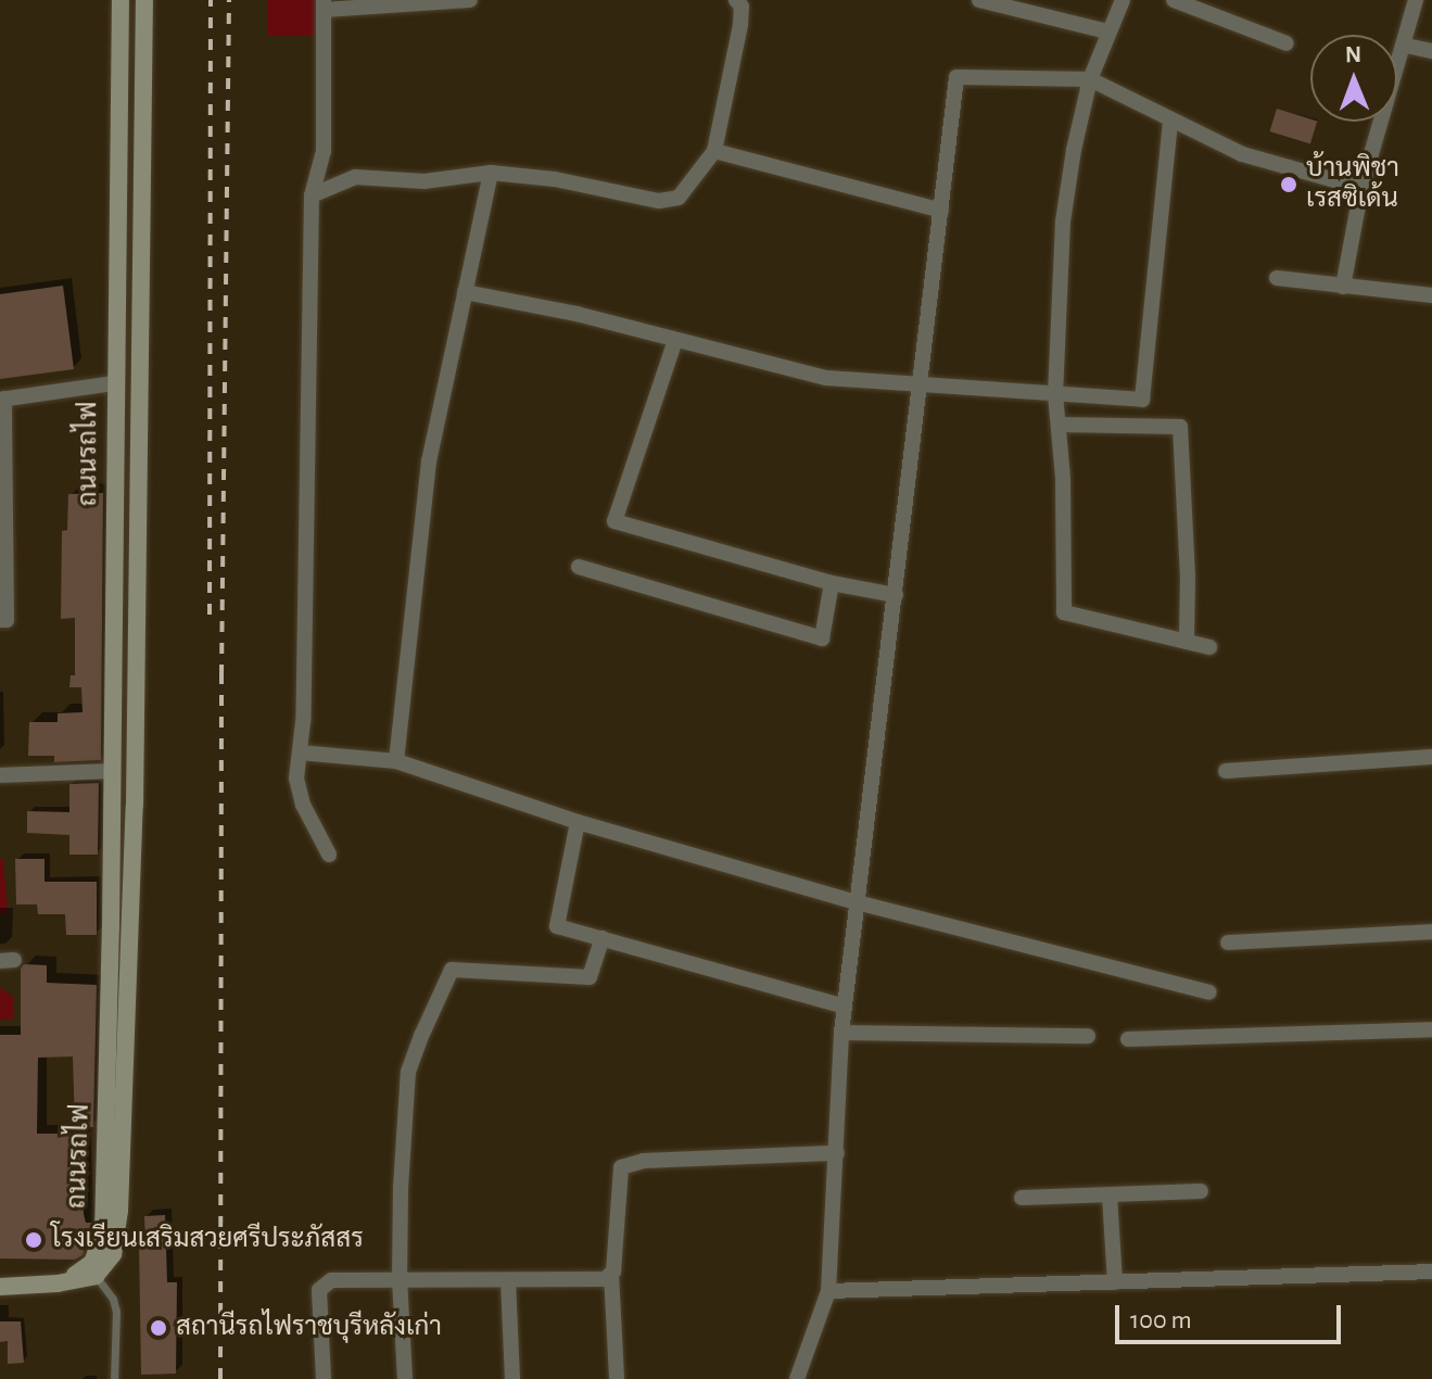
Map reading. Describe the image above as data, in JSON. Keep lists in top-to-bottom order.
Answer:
{
  "streets": {
    "street": ["ถนนรถไฟ"]
  },
  "places": ["บ้านพิชา เรสซิเด้น", "โรงเรียนเสริมสวยศรีประภัสสร", "สถานีรถไฟราชบุรีหลังเก่า"],
  "scale_bar": "100 m",
  "north": "top"
}
